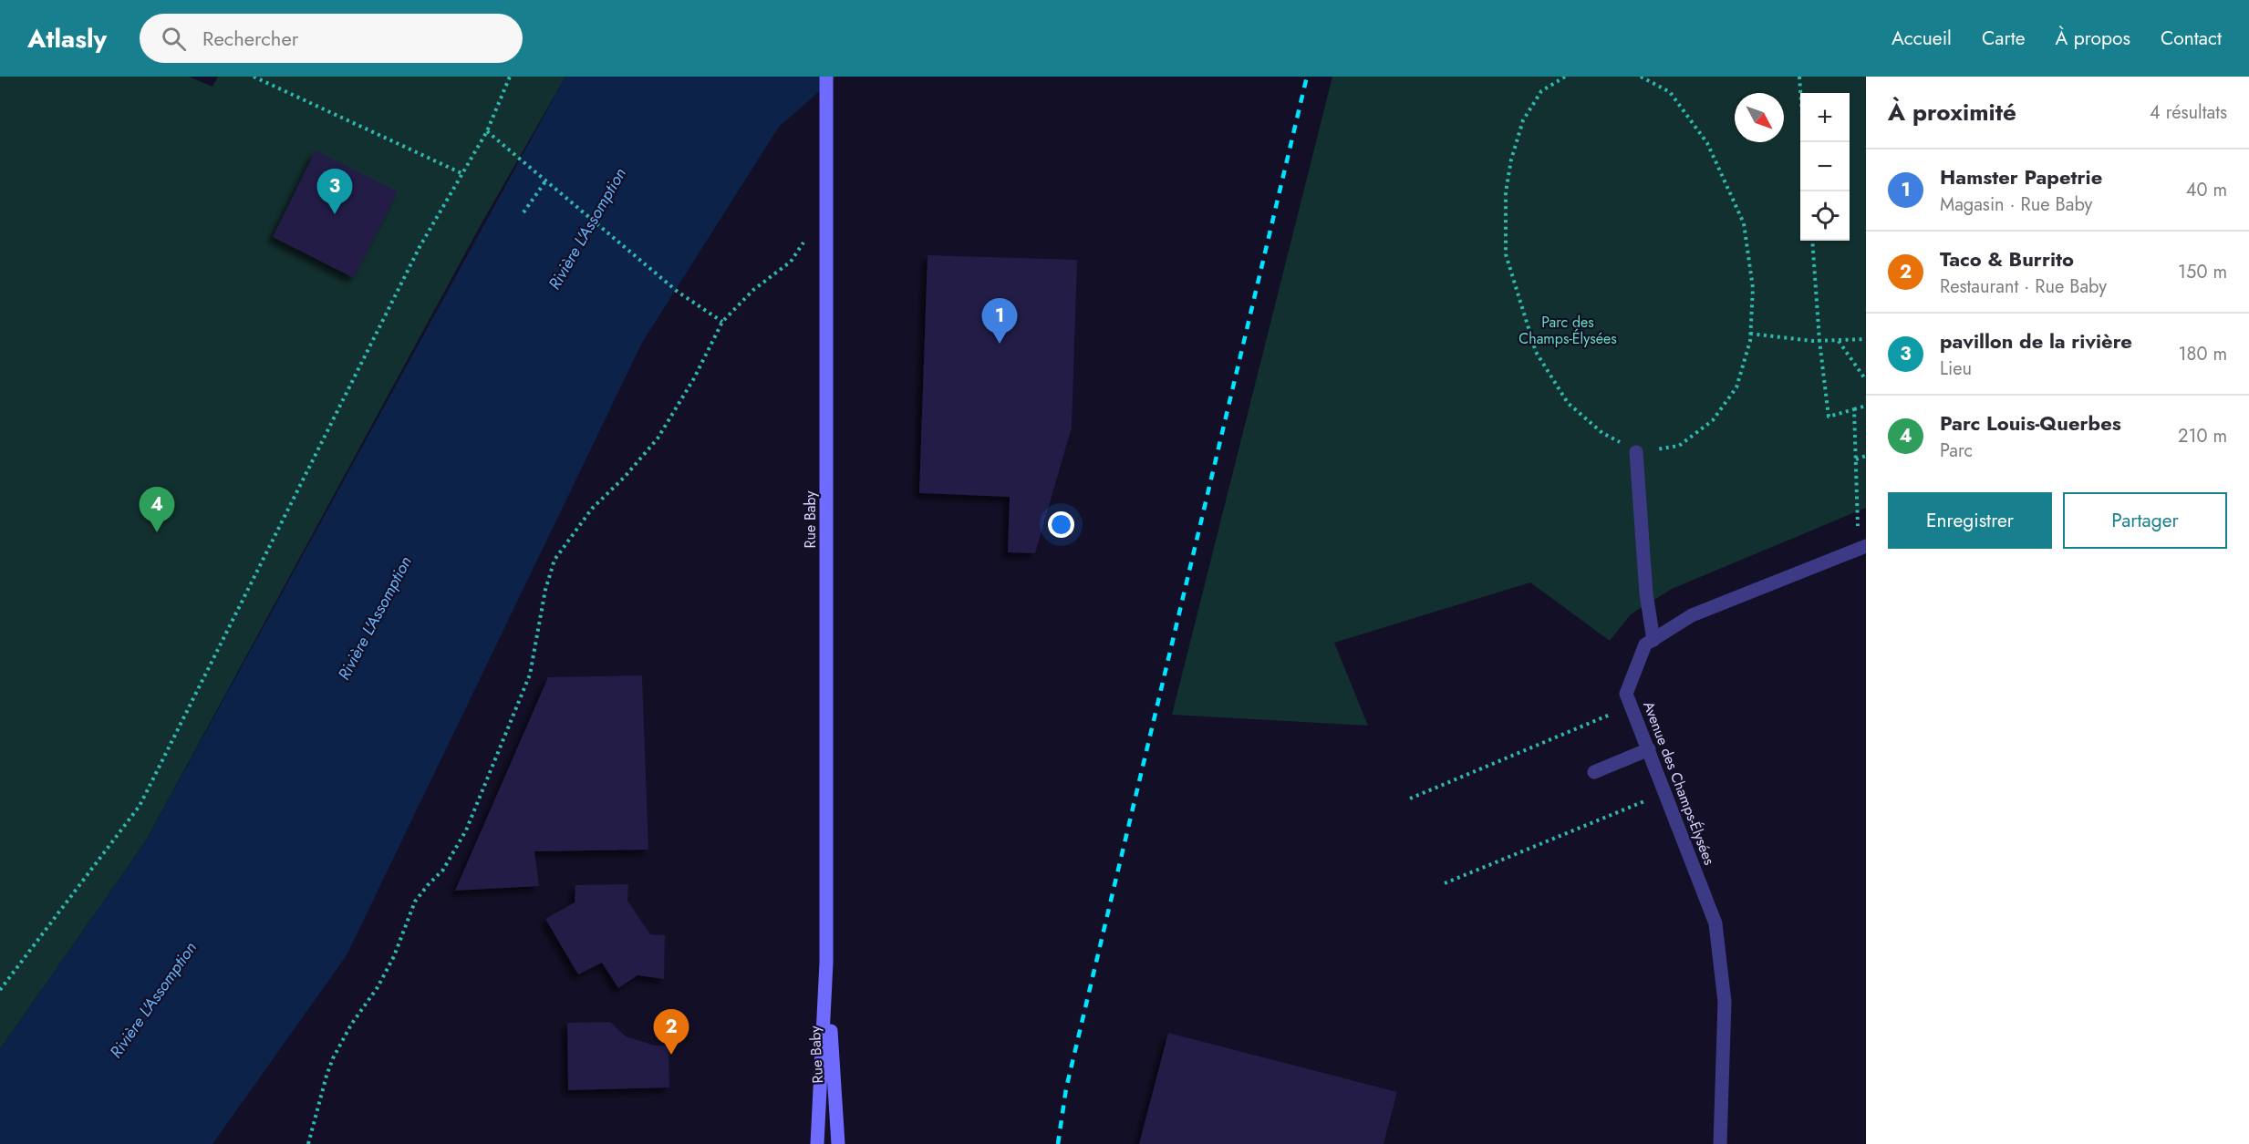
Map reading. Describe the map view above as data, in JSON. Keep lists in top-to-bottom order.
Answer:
{
  "streets": {
    "main road": ["Rue Baby"],
    "street": ["Avenue des Champs-Élysées"]
  },
  "water": ["Rivière L'Assomption"],
  "parks": ["Parc des Champs-Élysées"],
  "north": "bottom right",
  "page": {
    "header": "Atlasly",
    "search": "Rechercher",
    "nav": [
      "Accueil",
      "Carte",
      "À propos",
      "Contact"
    ],
    "heading": ["À proximité", "4 résultats"],
    "map_buttons": ["+", "−"],
    "list": [
      {
        "mark": "1",
        "name": "Hamster Papetrie",
        "note": "Magasin · Rue Baby",
        "value": "40 m"
      },
      {
        "mark": "2",
        "name": "Taco & Burrito",
        "note": "Restaurant · Rue Baby",
        "value": "150 m"
      },
      {
        "mark": "3",
        "name": "pavillon de la rivière",
        "note": "Lieu",
        "value": "180 m"
      },
      {
        "mark": "4",
        "name": "Parc Louis-Querbes",
        "note": "Parc",
        "value": "210 m"
      }
    ],
    "pins": [
      "3",
      "1",
      "4",
      "2"
    ],
    "buttons": ["Enregistrer", "Partager"]
  }
}
